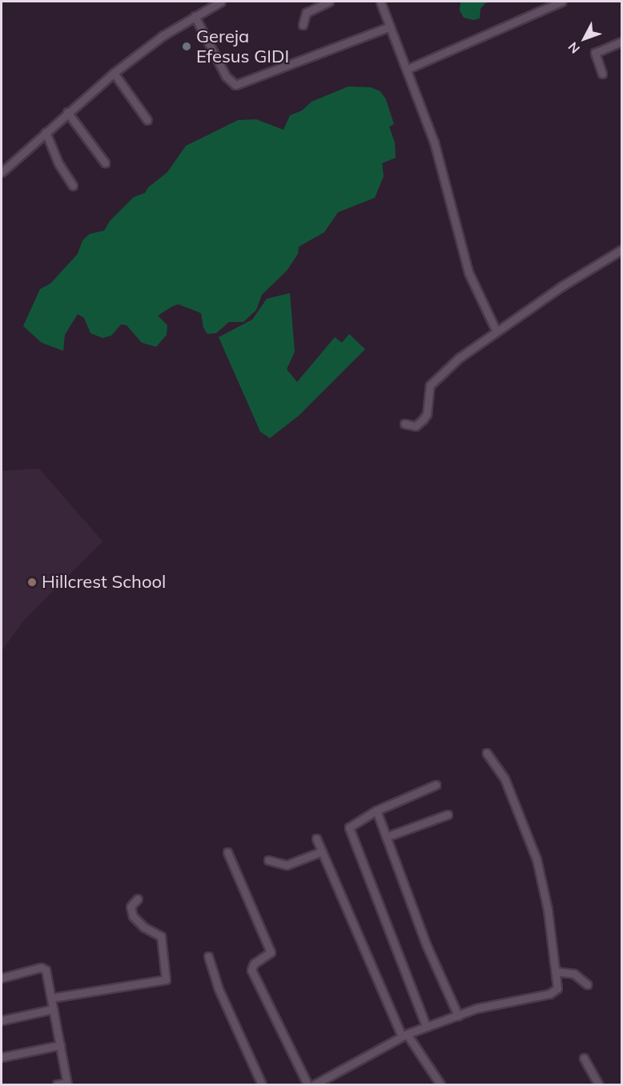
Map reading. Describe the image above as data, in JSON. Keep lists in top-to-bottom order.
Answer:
{
  "places": ["Gereja Efesus GIDI", "Hillcrest School"],
  "north": "bottom left"
}
